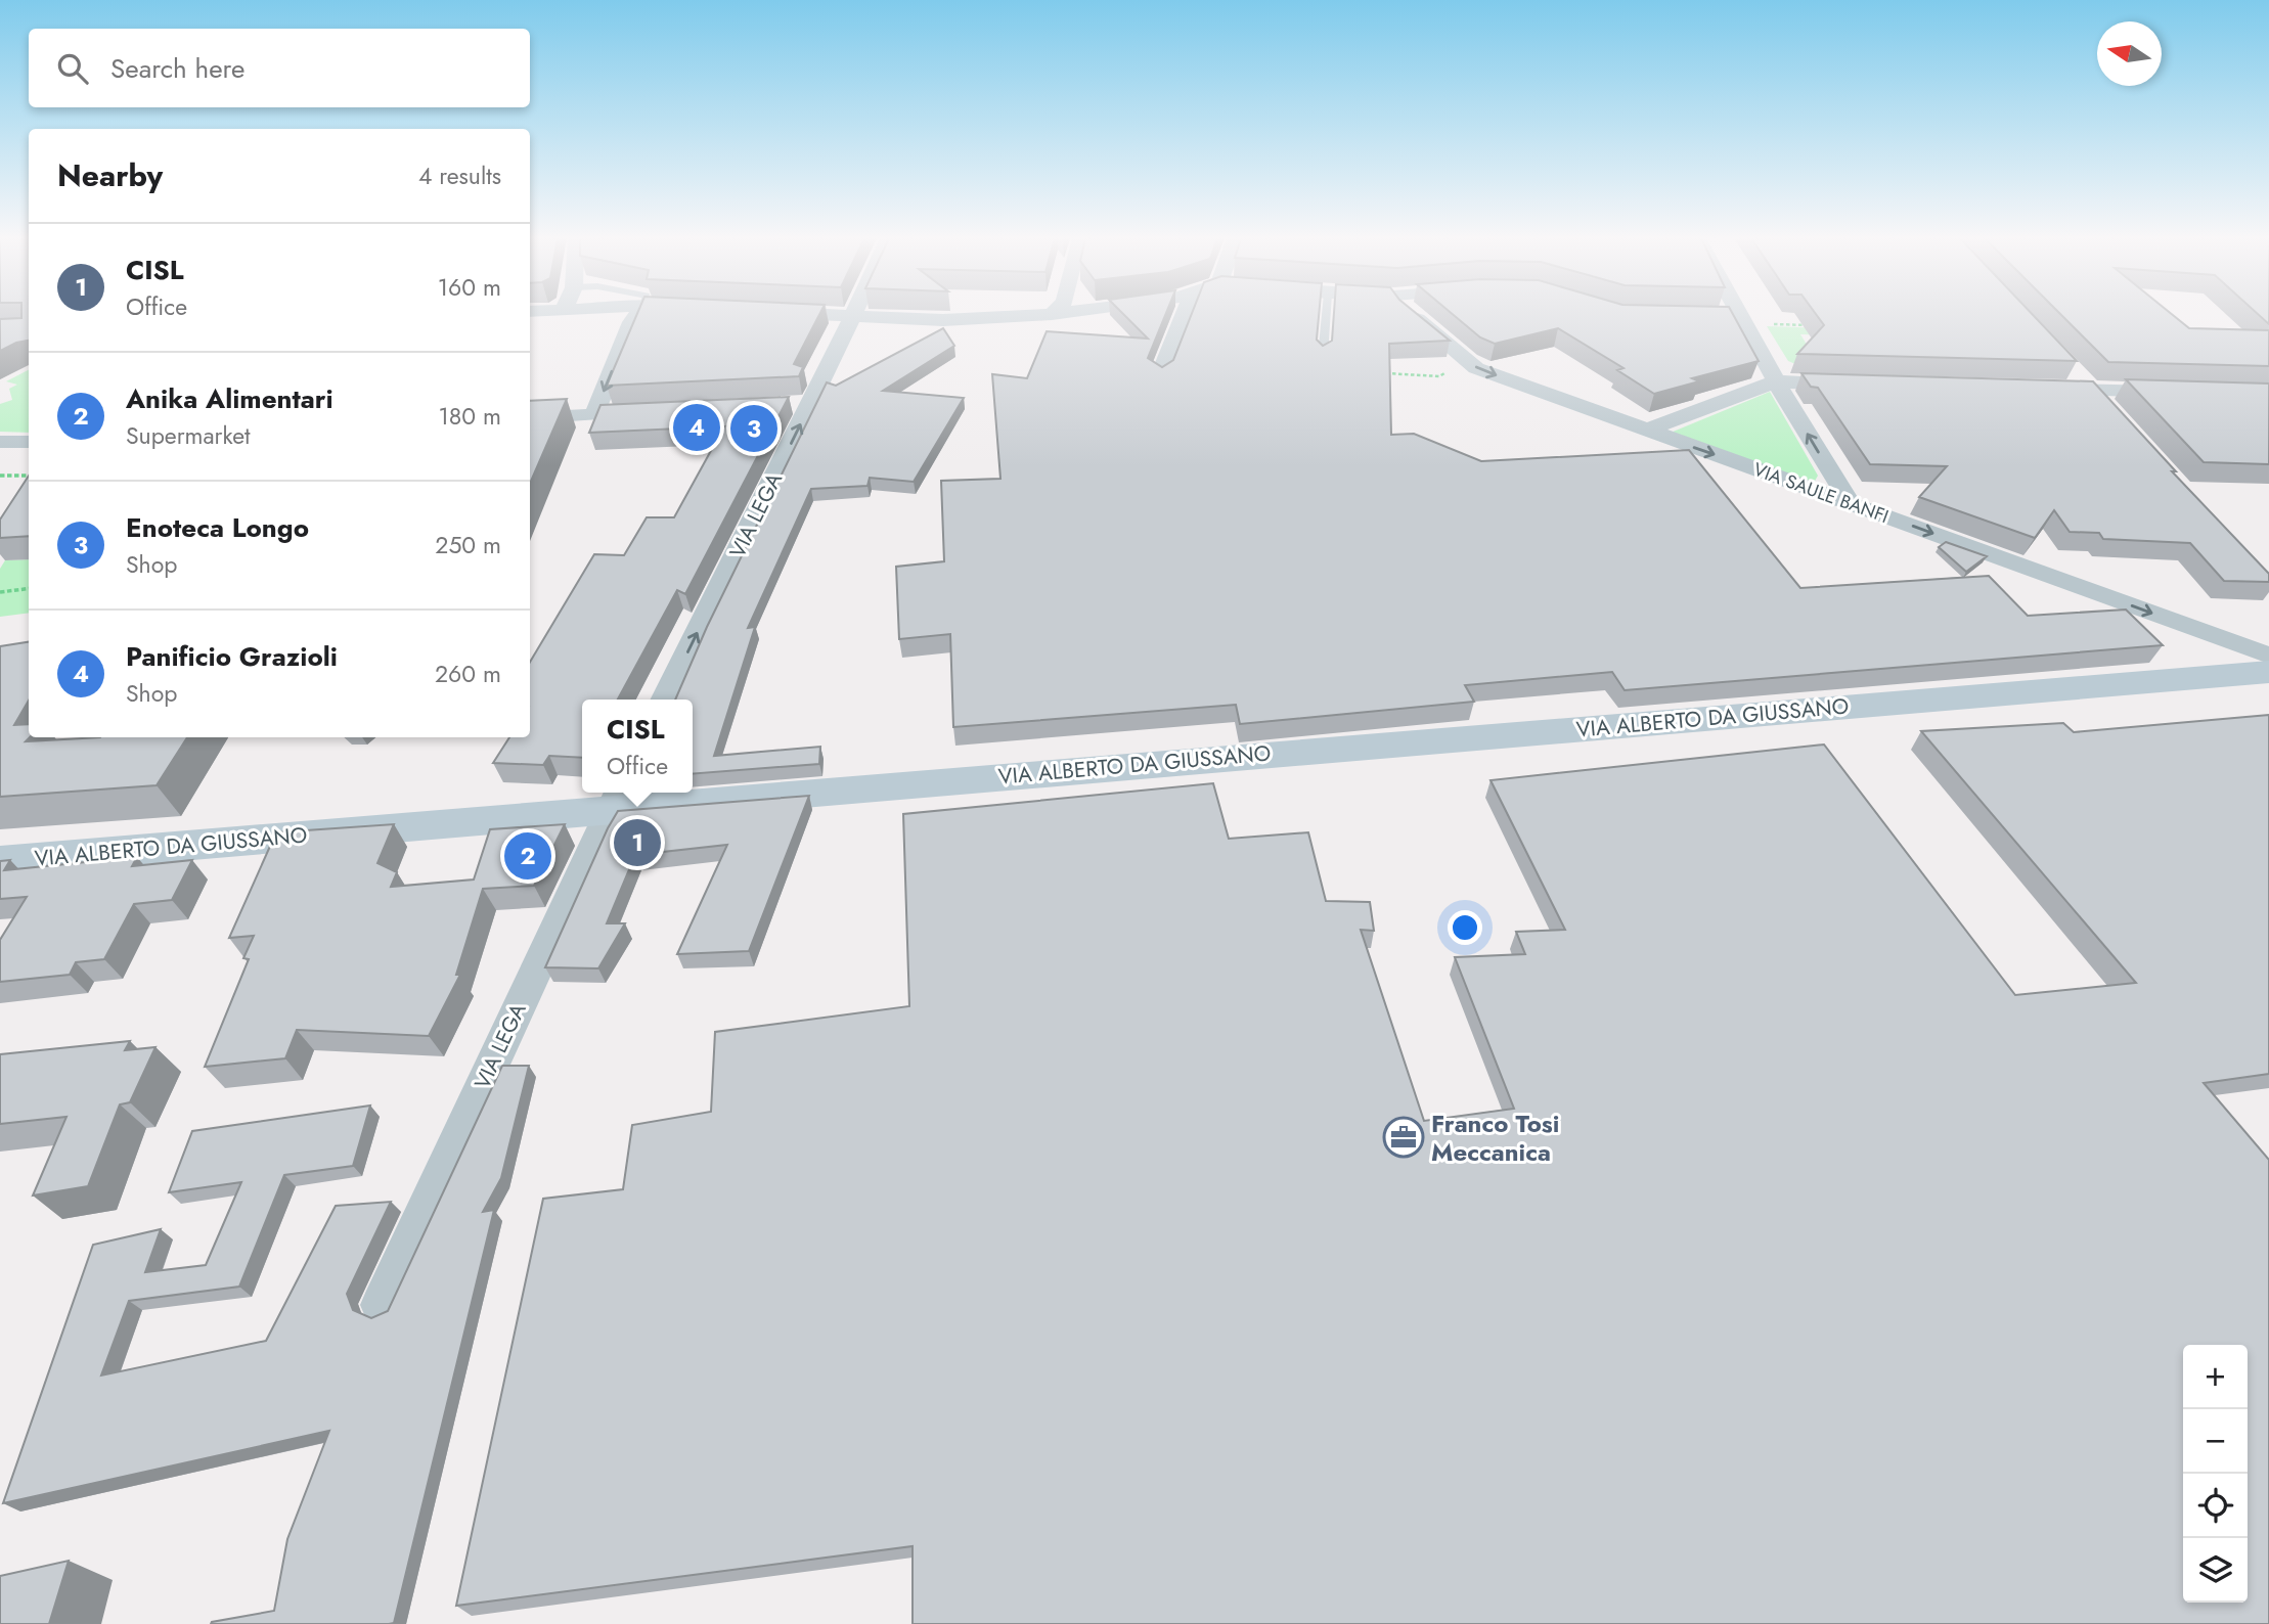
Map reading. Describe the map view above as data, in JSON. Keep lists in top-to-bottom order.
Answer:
{
  "streets": {
    "street": ["VIA SAULE BANFI", "VIA LEGA", "VIA ALBERTO DA GIUSSANO"]
  },
  "crossings": [
    ["VIA LEGA", "VIA ALBERTO DA GIUSSANO"]
  ],
  "one_way": ["VIA LEGA"],
  "places": {
    "office": ["Franco Tosi Meccanica"]
  },
  "north": "left",
  "page": {
    "search": "Search here",
    "heading": ["Nearby", "4 results"],
    "list": [
      {
        "mark": "1",
        "name": "CISL",
        "note": "Office",
        "value": "160 m"
      },
      {
        "mark": "2",
        "name": "Anika Alimentari",
        "note": "Supermarket",
        "value": "180 m"
      },
      {
        "mark": "3",
        "name": "Enoteca Longo",
        "note": "Shop",
        "value": "250 m"
      },
      {
        "mark": "4",
        "name": "Panificio Grazioli",
        "note": "Shop",
        "value": "260 m"
      }
    ],
    "pins": [
      "4",
      "3",
      "1",
      "2"
    ],
    "popup": ["CISL", "Office"],
    "map_buttons": ["+", "−"]
  }
}
